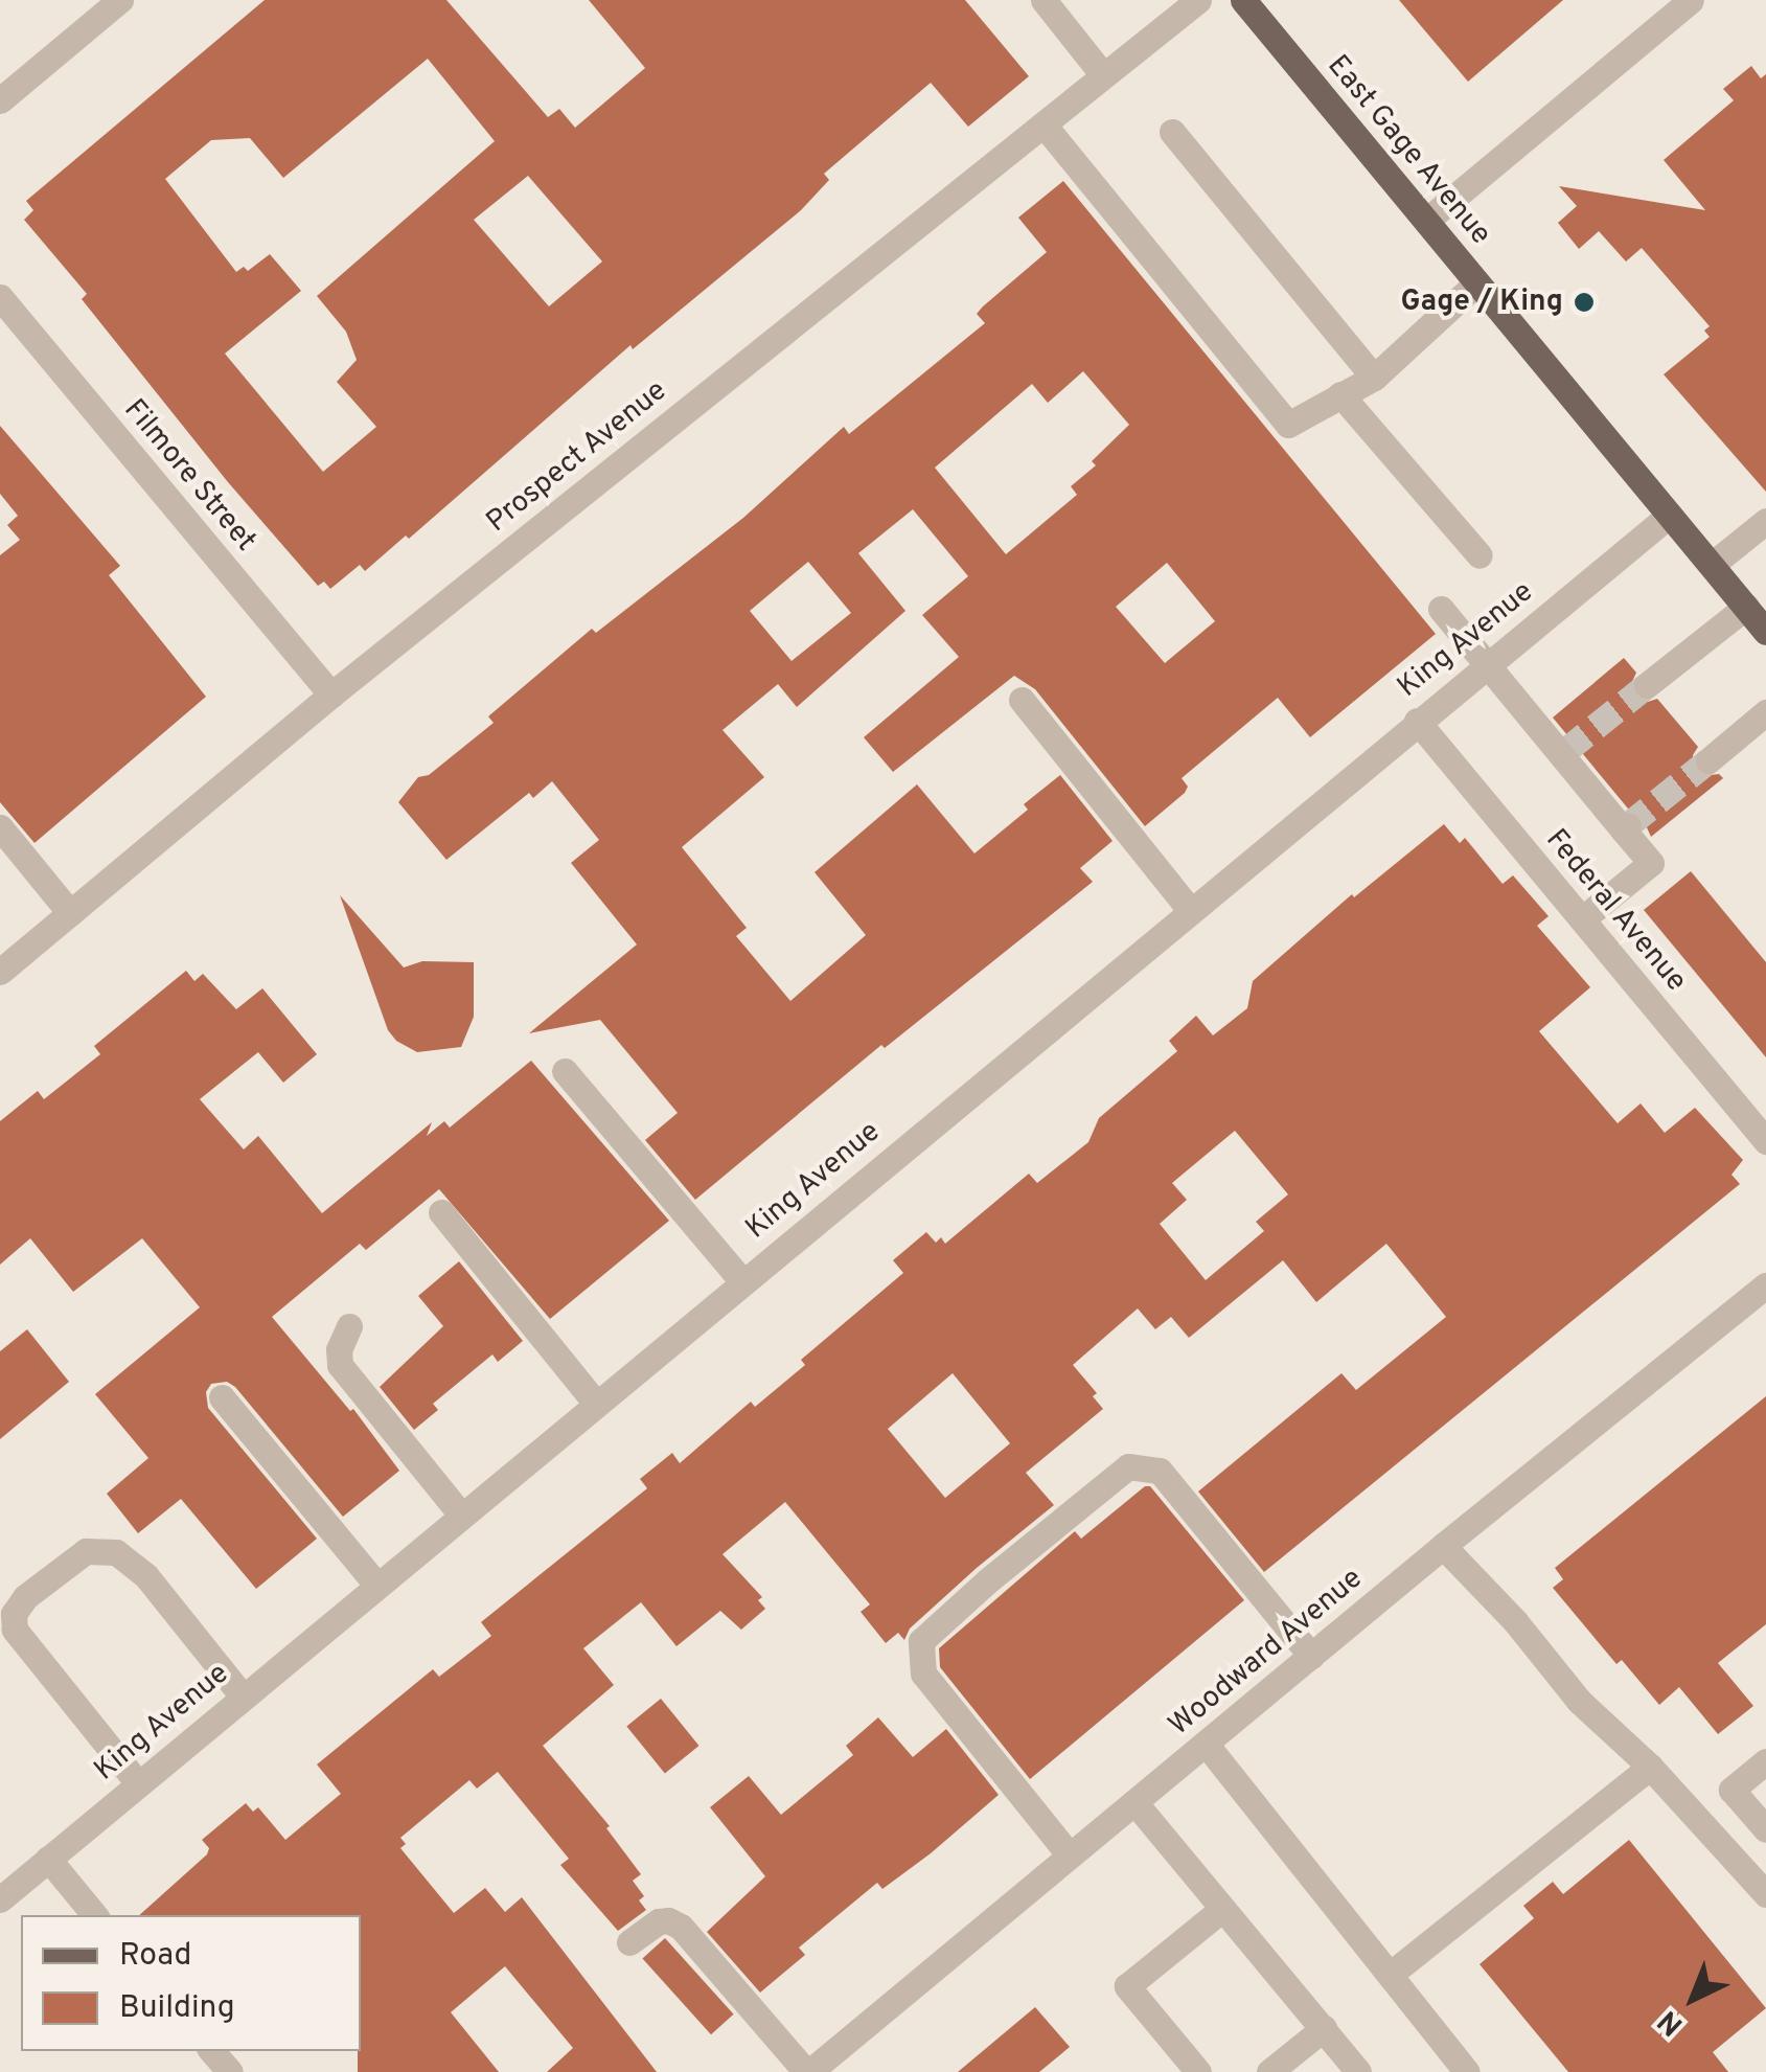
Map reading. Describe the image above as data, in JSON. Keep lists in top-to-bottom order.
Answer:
{
  "streets": {
    "main road": ["East Gage Avenue"],
    "street": [
      "Prospect Avenue",
      "Filmore Street",
      "King Avenue",
      "Federal Avenue",
      "Woodward Avenue"
    ]
  },
  "crossings": [
    ["East Gage Avenue", "King Avenue"],
    ["Prospect Avenue", "Filmore Street"],
    ["King Avenue", "Federal Avenue"]
  ],
  "places": ["Gage / King"],
  "legend": ["Road", "Building"],
  "north": "bottom left"
}
